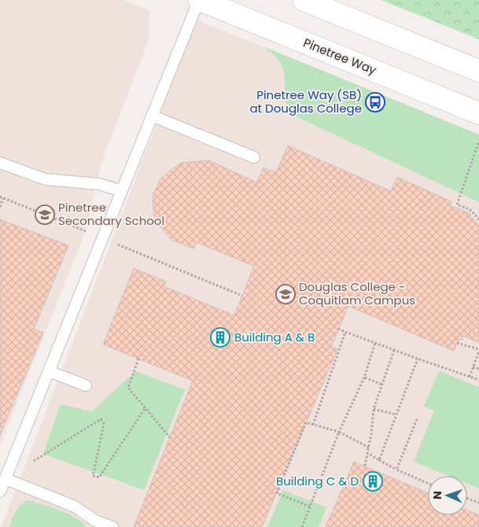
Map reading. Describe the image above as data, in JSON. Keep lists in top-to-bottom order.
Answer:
{
  "streets": {
    "main road": ["Pinetree Way"]
  },
  "places": {
    "bus stop": ["Pinetree Way (SB) at Douglas College"],
    "school or university": ["Pinetree Secondary School", "Douglas College - Coquitlam Campus"],
    "building": ["Building A & B", "Building C & D"]
  },
  "north": "left"
}
